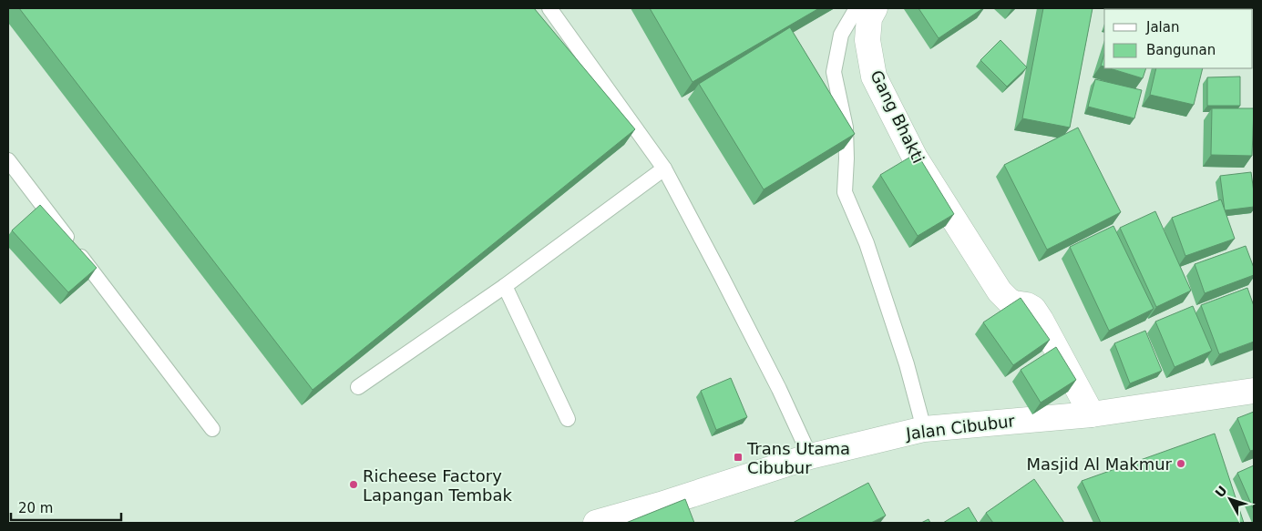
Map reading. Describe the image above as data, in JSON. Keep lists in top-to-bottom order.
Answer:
{
  "streets": {
    "street": ["Gang Bhakti", "Jalan Cibubur"]
  },
  "crossings": [
    ["Gang Bhakti", "Jalan Cibubur"]
  ],
  "places": {
    "transit": ["Trans Utama Cibubur"],
    "other": ["Masjid Al Makmur", "Richeese Factory Lapangan Tembak"]
  },
  "legend": ["Jalan", "Bangunan"],
  "scale_bar": "20 m",
  "north": "top left"
}
